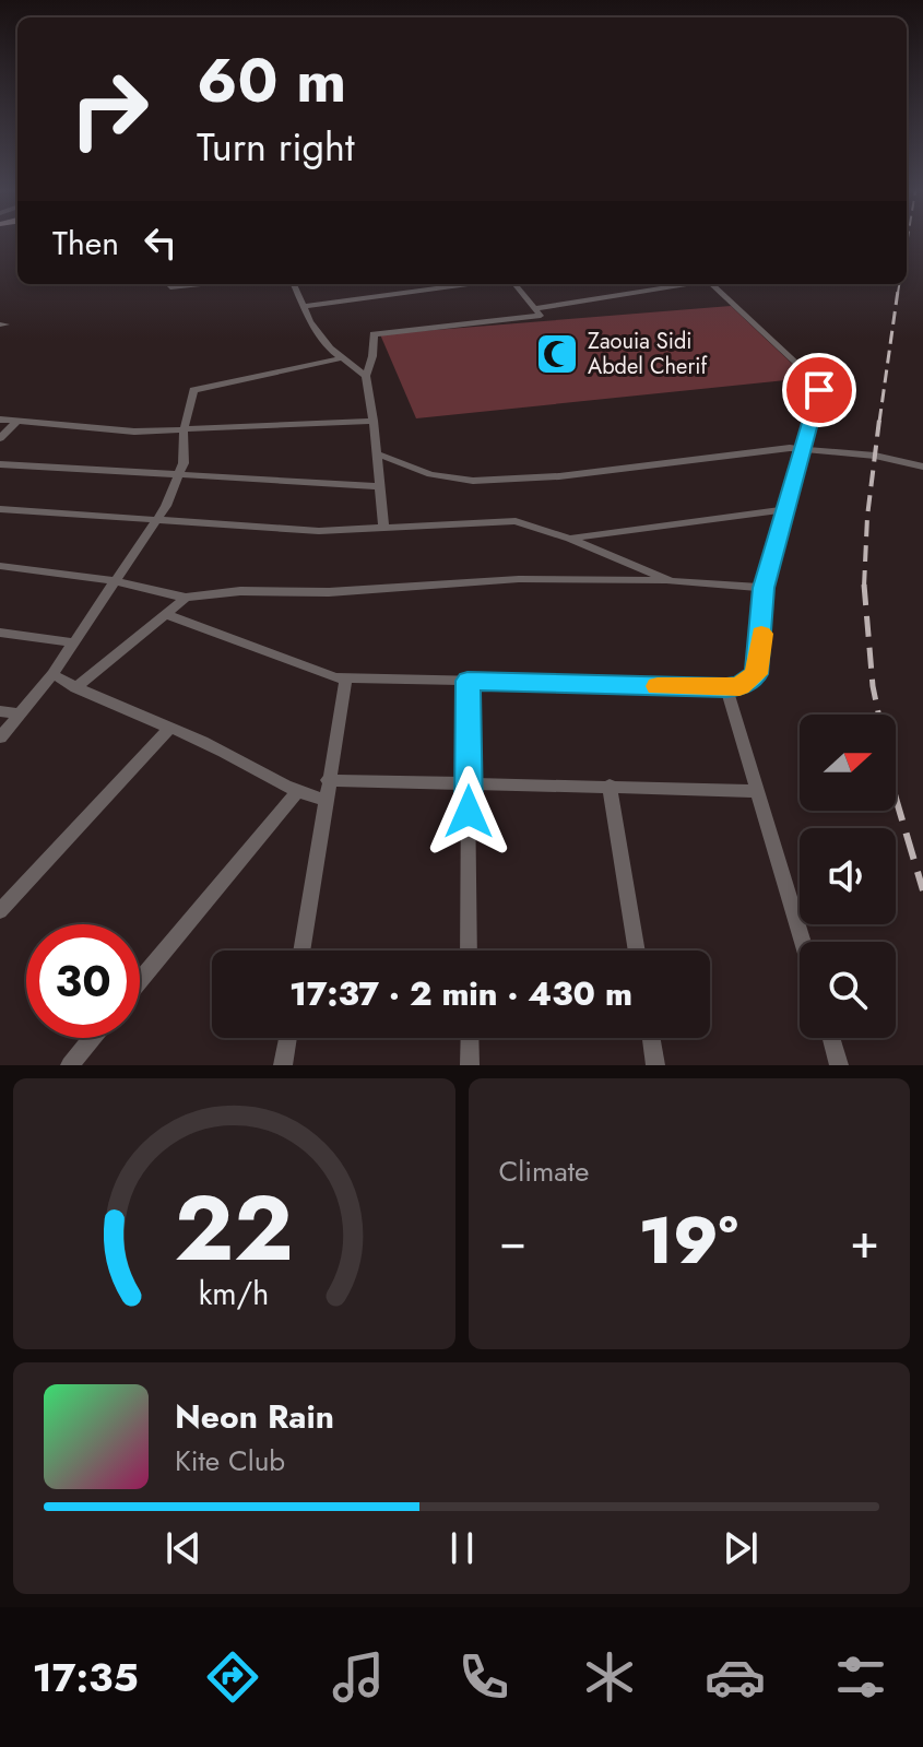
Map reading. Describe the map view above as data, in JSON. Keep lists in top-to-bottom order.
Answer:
{
  "places": {
    "mosque": ["Zaouia Sidi Abdel Cherif"]
  },
  "north": "right",
  "page": {
    "turn": ["60 m", "Turn right"],
    "then": "Then",
    "limit": "30",
    "trip": "17:37 · 2 min · 430 m",
    "tile": "Climate",
    "heat": ["−", "19°", "+"],
    "song": ["Neon Rain", "Kite Club"],
    "tabs": "17:35",
    "gauge": ["22", "km/h"]
  }
}
